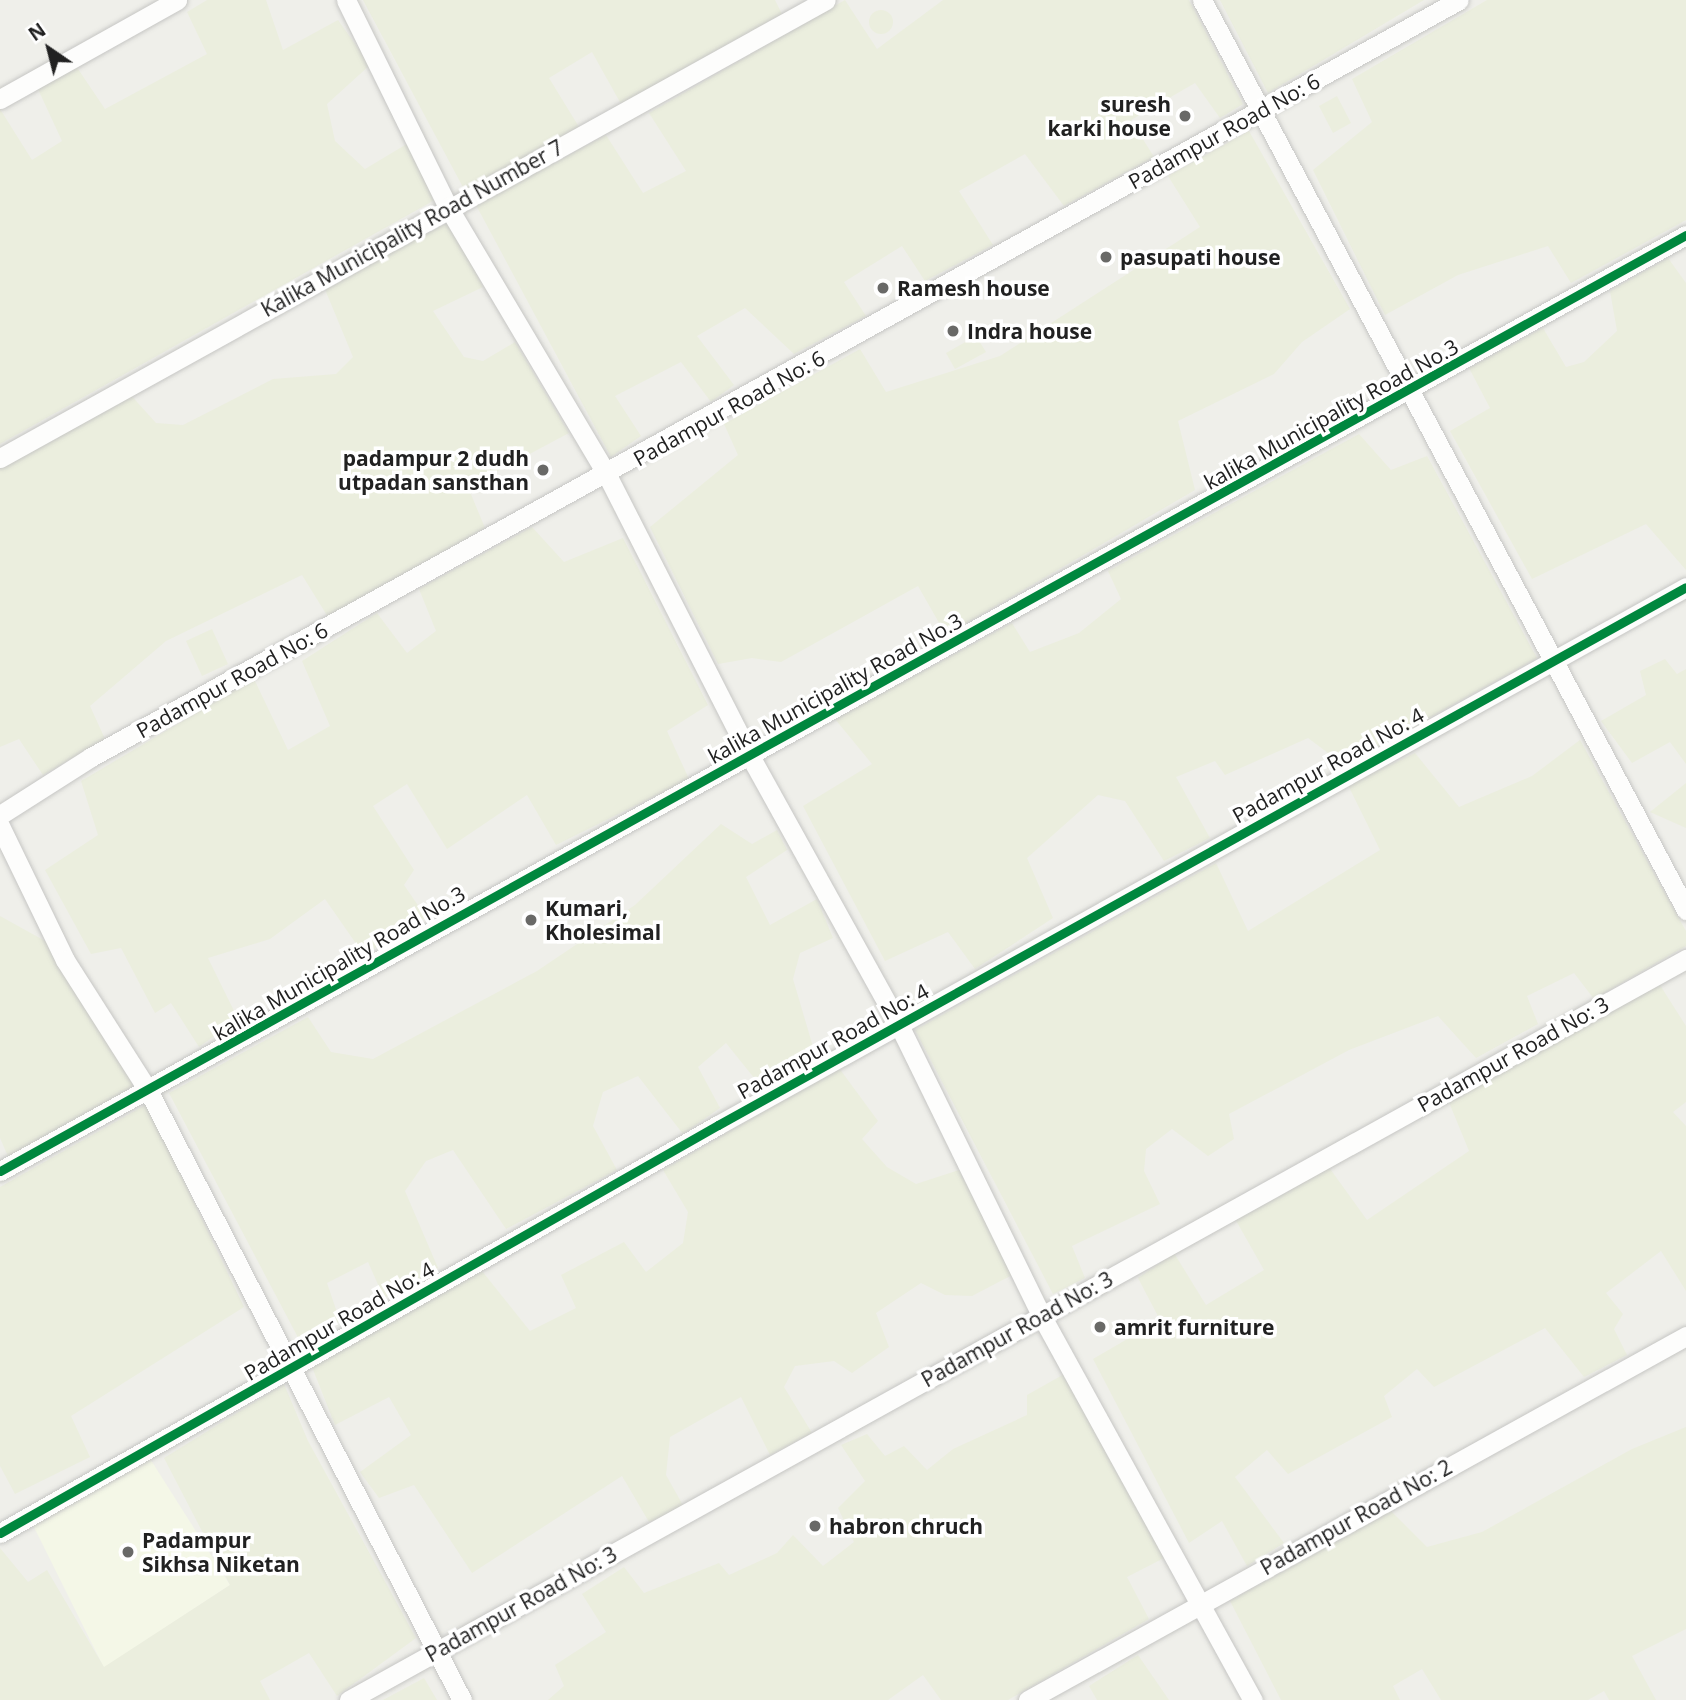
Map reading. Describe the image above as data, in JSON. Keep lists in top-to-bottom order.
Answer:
{
  "streets": {
    "street": [
      "Padampur Road No: 6",
      "Kalika Municipality Road Number 7",
      "kalika Municipality Road No.3",
      "Padampur Road No: 4",
      "Padampur Road No: 3",
      "Padampur Road No: 2"
    ]
  },
  "places": [
    "suresh karki house",
    "pasupati house",
    "Ramesh house",
    "Indra house",
    "padampur 2 dudh utpadan sansthan",
    "Kumari, Kholesimal",
    "amrit furniture",
    "habron chruch",
    "Padampur Sikhsa Niketan"
  ],
  "north": "top left"
}
